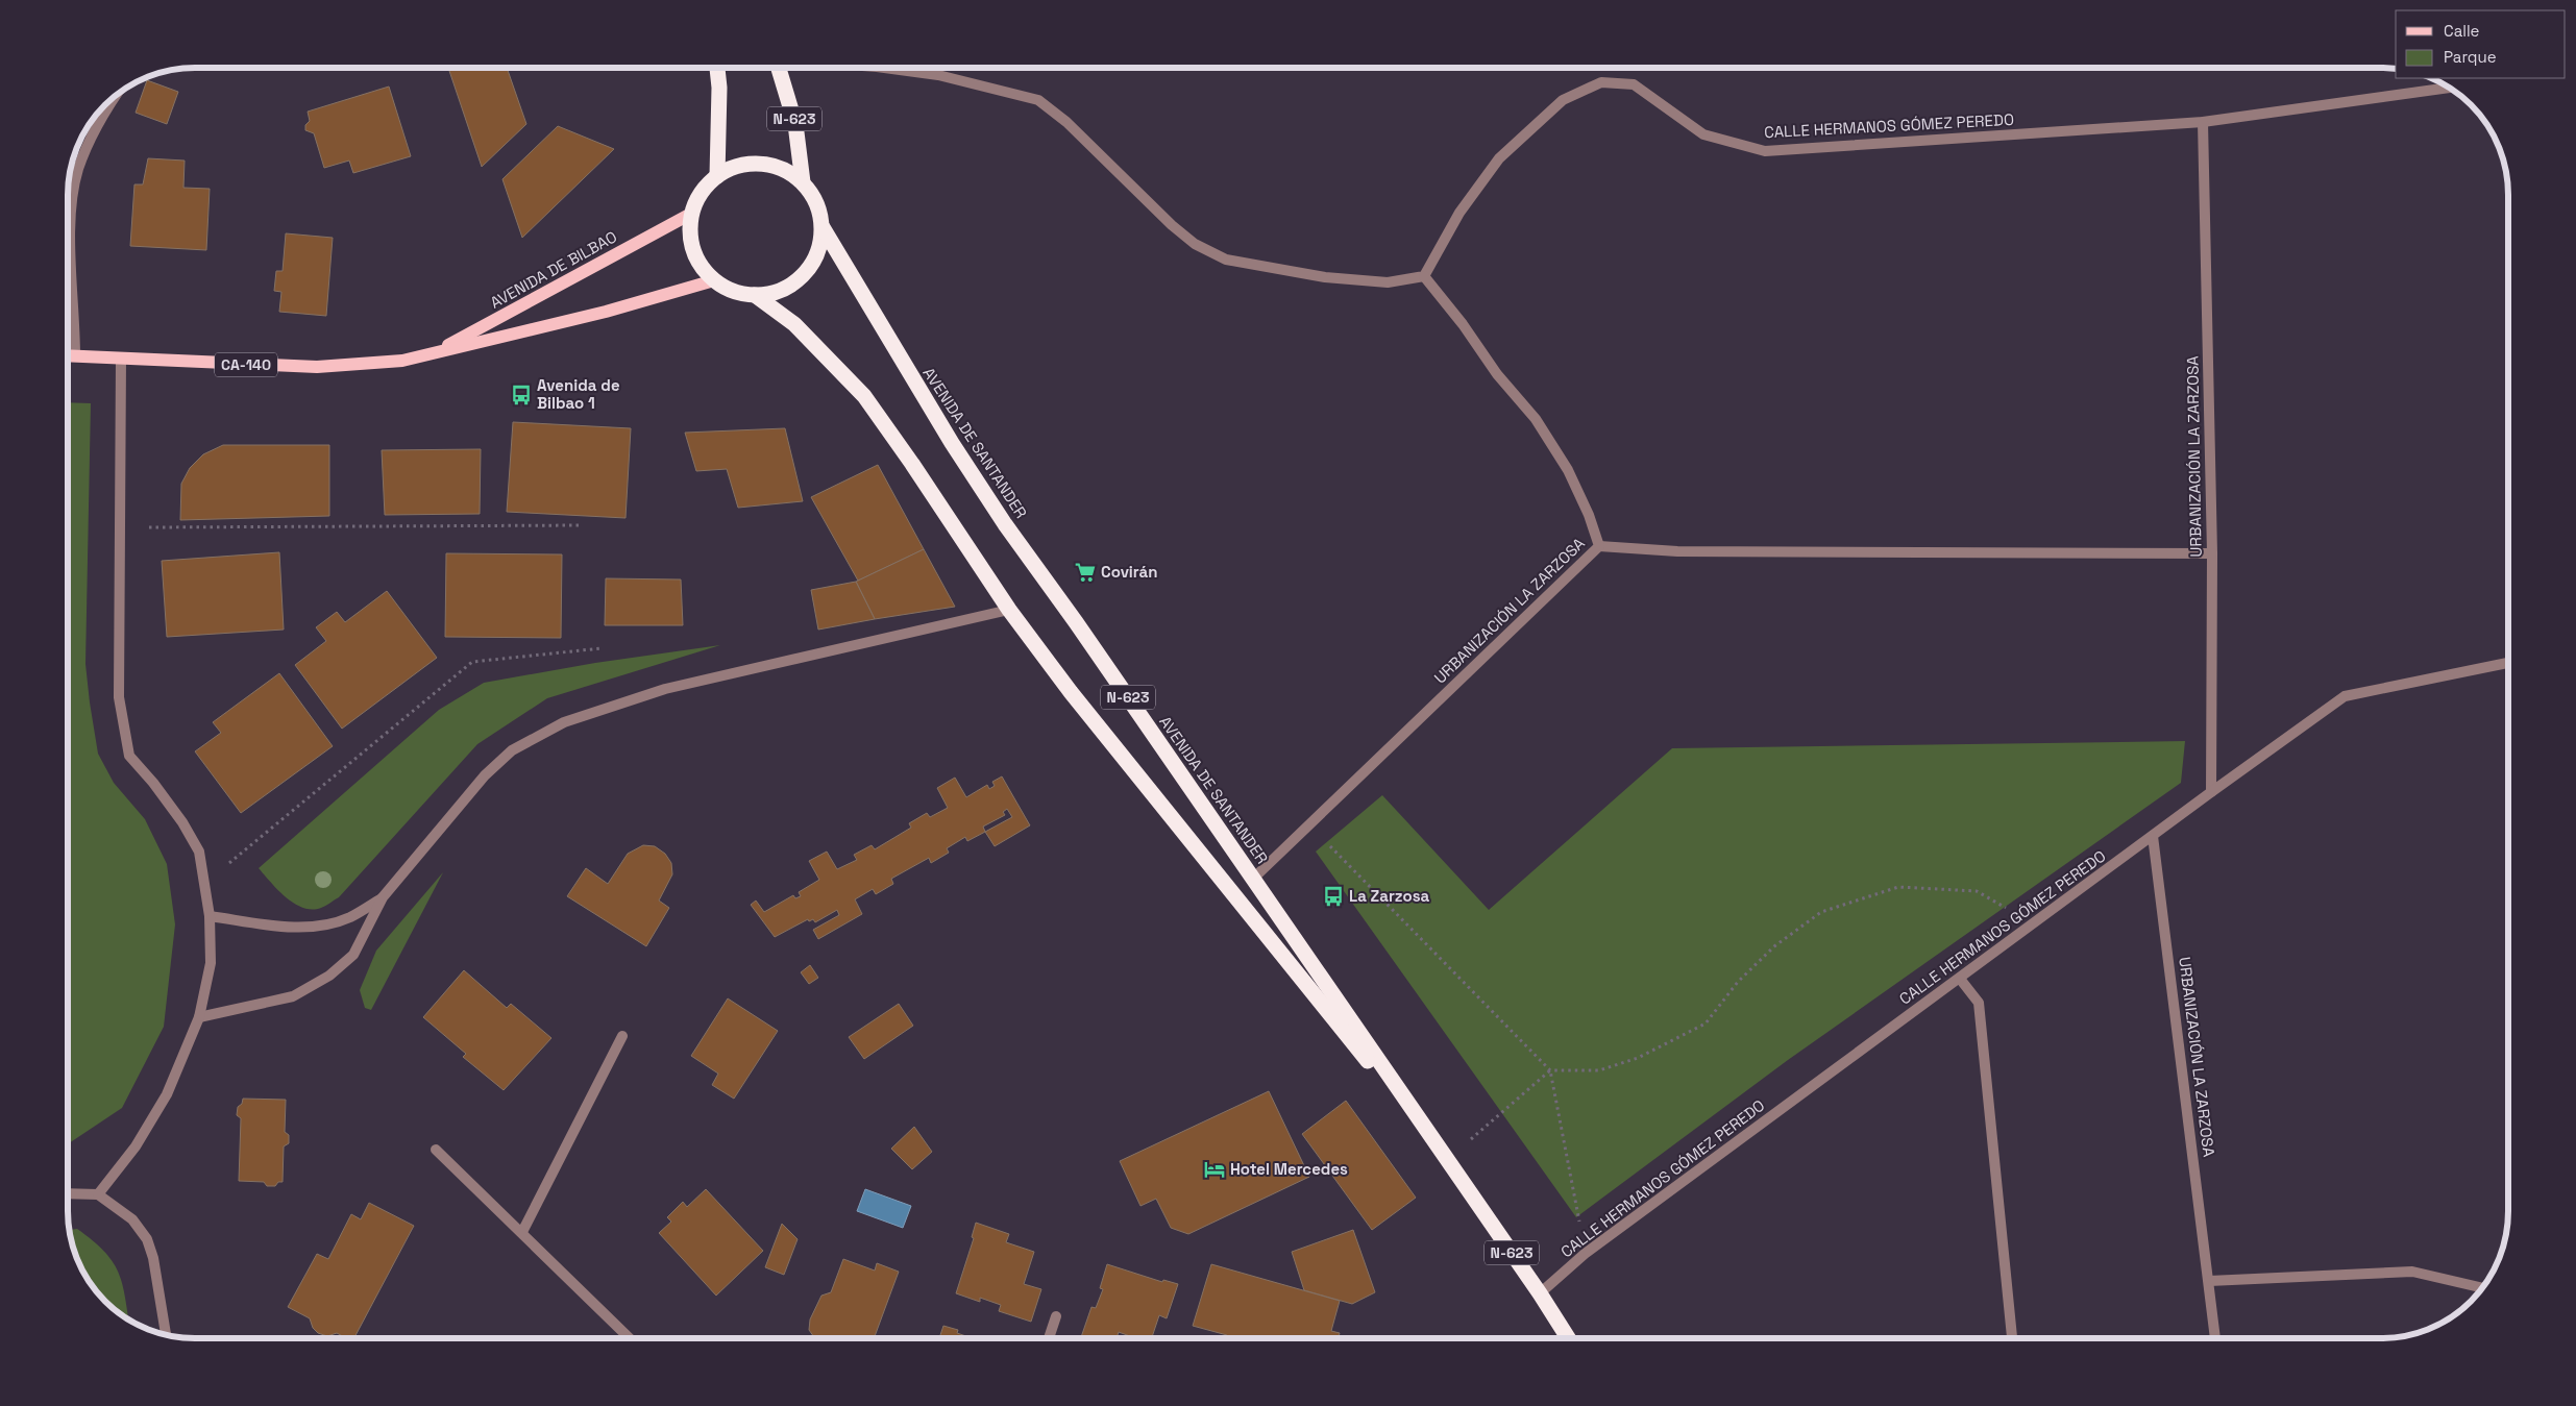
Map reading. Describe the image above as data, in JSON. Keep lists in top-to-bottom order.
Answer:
{
  "streets": {
    "highway": ["N-623", "AVENIDA DE SANTANDER"],
    "main road": ["AVENIDA DE BILBAO", "CA-140"],
    "street": ["CALLE HERMANOS GÓMEZ PEREDO", "URBANIZACIÓN LA ZARZOSA"]
  },
  "crossings": [
    ["N-623", "AVENIDA DE BILBAO"],
    ["N-623", "AVENIDA DE SANTANDER"],
    ["CALLE HERMANOS GÓMEZ PEREDO", "AVENIDA DE SANTANDER"],
    ["CALLE HERMANOS GÓMEZ PEREDO", "URBANIZACIÓN LA ZARZOSA"],
    ["AVENIDA DE BILBAO", "AVENIDA DE SANTANDER"],
    ["AVENIDA DE SANTANDER", "URBANIZACIÓN LA ZARZOSA"]
  ],
  "places": {
    "bus stop": ["Avenida de Bilbao 1", "La Zarzosa"],
    "supermarket": ["Covirán"],
    "hotel": ["Hotel Mercedes"]
  },
  "legend": ["Calle", "Parque"]
}
